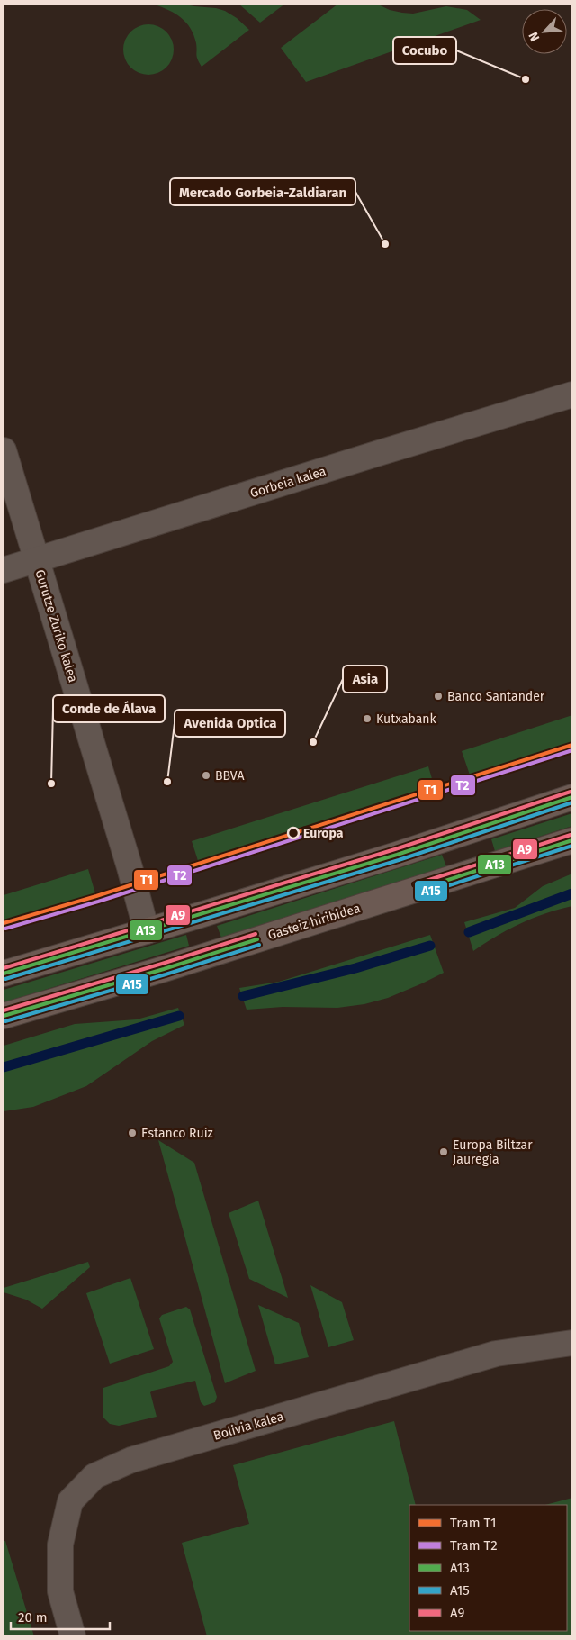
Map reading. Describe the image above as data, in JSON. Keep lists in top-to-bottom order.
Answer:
{
  "streets": {
    "main road": ["Gasteiz hiribidea"],
    "street": ["Gorbeia kalea", "Gurutze Zuriko kalea", "Bolivia kalea"]
  },
  "crossings": [
    ["Gorbeia kalea", "Gurutze Zuriko kalea"]
  ],
  "places": [
    "Cocubo",
    "Mercado Gorbeia-Zaldiaran",
    "Banco Santander",
    "Kutxabank",
    "Asia",
    "BBVA",
    "Avenida Optica",
    "Conde de Álava",
    "Europa",
    "Estanco Ruiz",
    "Europa Biltzar Jauregia"
  ],
  "lines": [
    "tram line T1",
    "tram line T2",
    "transit line A9",
    "transit line A13",
    "transit line A15"
  ],
  "legend": [
    "Tram T1",
    "Tram T2",
    "A13",
    "A15",
    "A9"
  ],
  "scale_bar": "20 m",
  "north": "bottom left"
}
